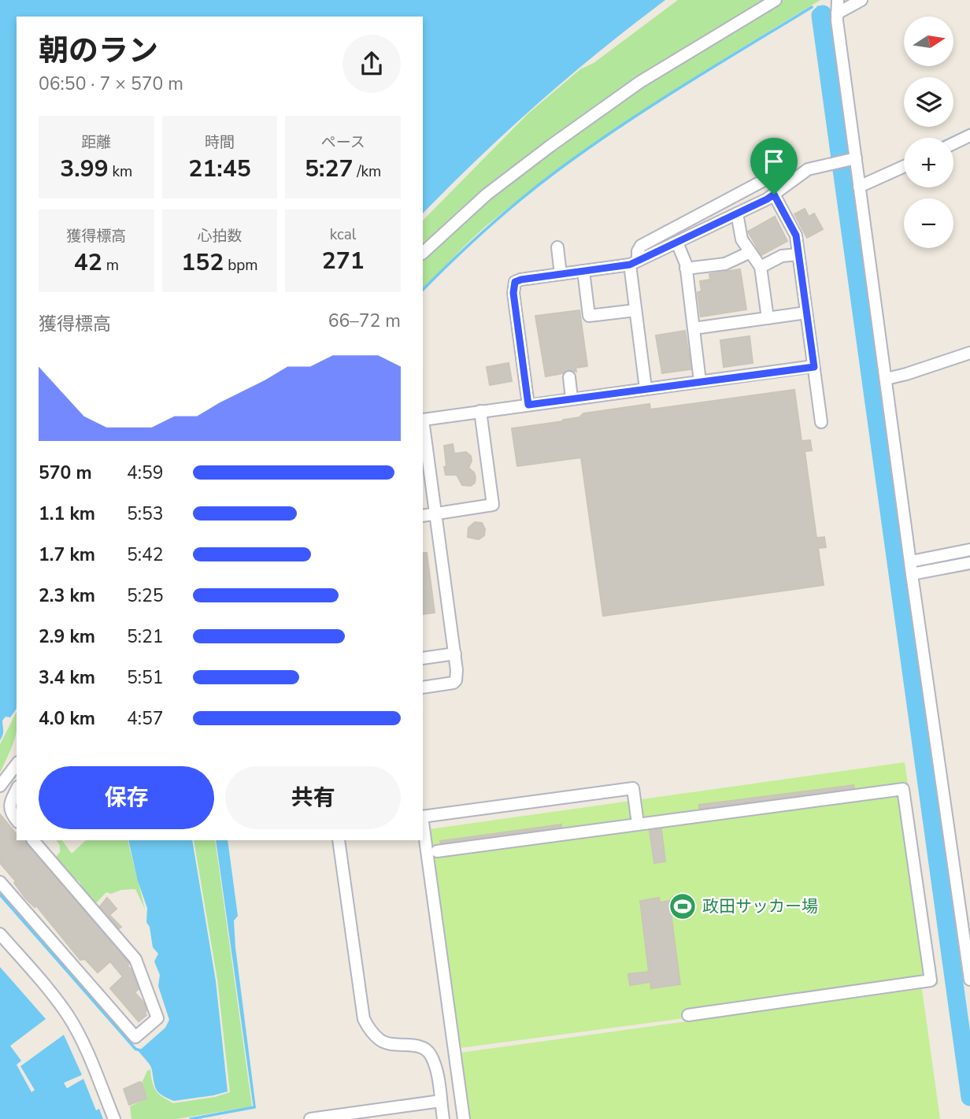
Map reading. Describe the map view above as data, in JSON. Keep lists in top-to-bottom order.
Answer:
{
  "places": {
    "sports": ["政田サッカー場"]
  },
  "north": "right",
  "page": {
    "map_buttons": ["+", "−"],
    "heading": ["朝のラン", "06:50 · 7 × 570 m"],
    "stats": [
      ["距離", "3.99 km"],
      ["時間", "21:45"],
      ["ペース", "5:27 /km"],
      ["獲得標高", "42 m"],
      ["心拍数", "152 bpm"],
      ["kcal", "271"]
    ],
    "chart": ["獲得標高", "66–72 m"],
    "list": [
      {
        "name": "570 m",
        "note": "4:59"
      },
      {
        "name": "1.1 km",
        "note": "5:53"
      },
      {
        "name": "1.7 km",
        "note": "5:42"
      },
      {
        "name": "2.3 km",
        "note": "5:25"
      },
      {
        "name": "2.9 km",
        "note": "5:21"
      },
      {
        "name": "3.4 km",
        "note": "5:51"
      },
      {
        "name": "4.0 km",
        "note": "4:57"
      }
    ],
    "buttons": ["保存", "共有"]
  }
}
